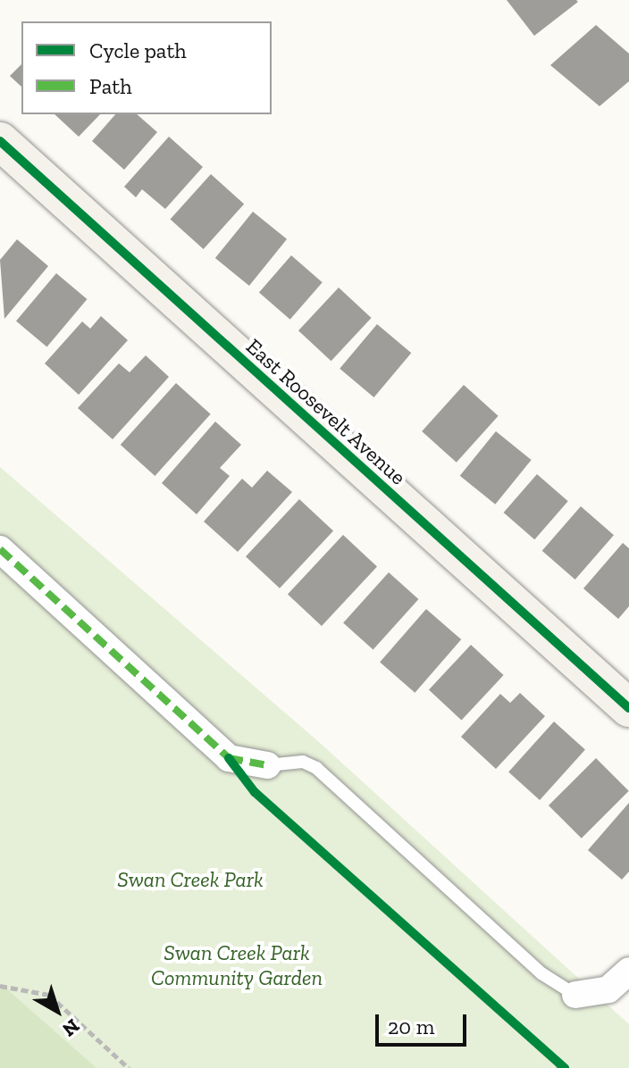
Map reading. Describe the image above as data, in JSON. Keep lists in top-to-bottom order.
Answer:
{
  "streets": {
    "street": ["East Roosevelt Avenue"]
  },
  "parks": ["Swan Creek Park", "Swan Creek Park Community Garden"],
  "legend": ["Cycle path", "Path"],
  "scale_bar": "20 m",
  "north": "bottom right"
}
